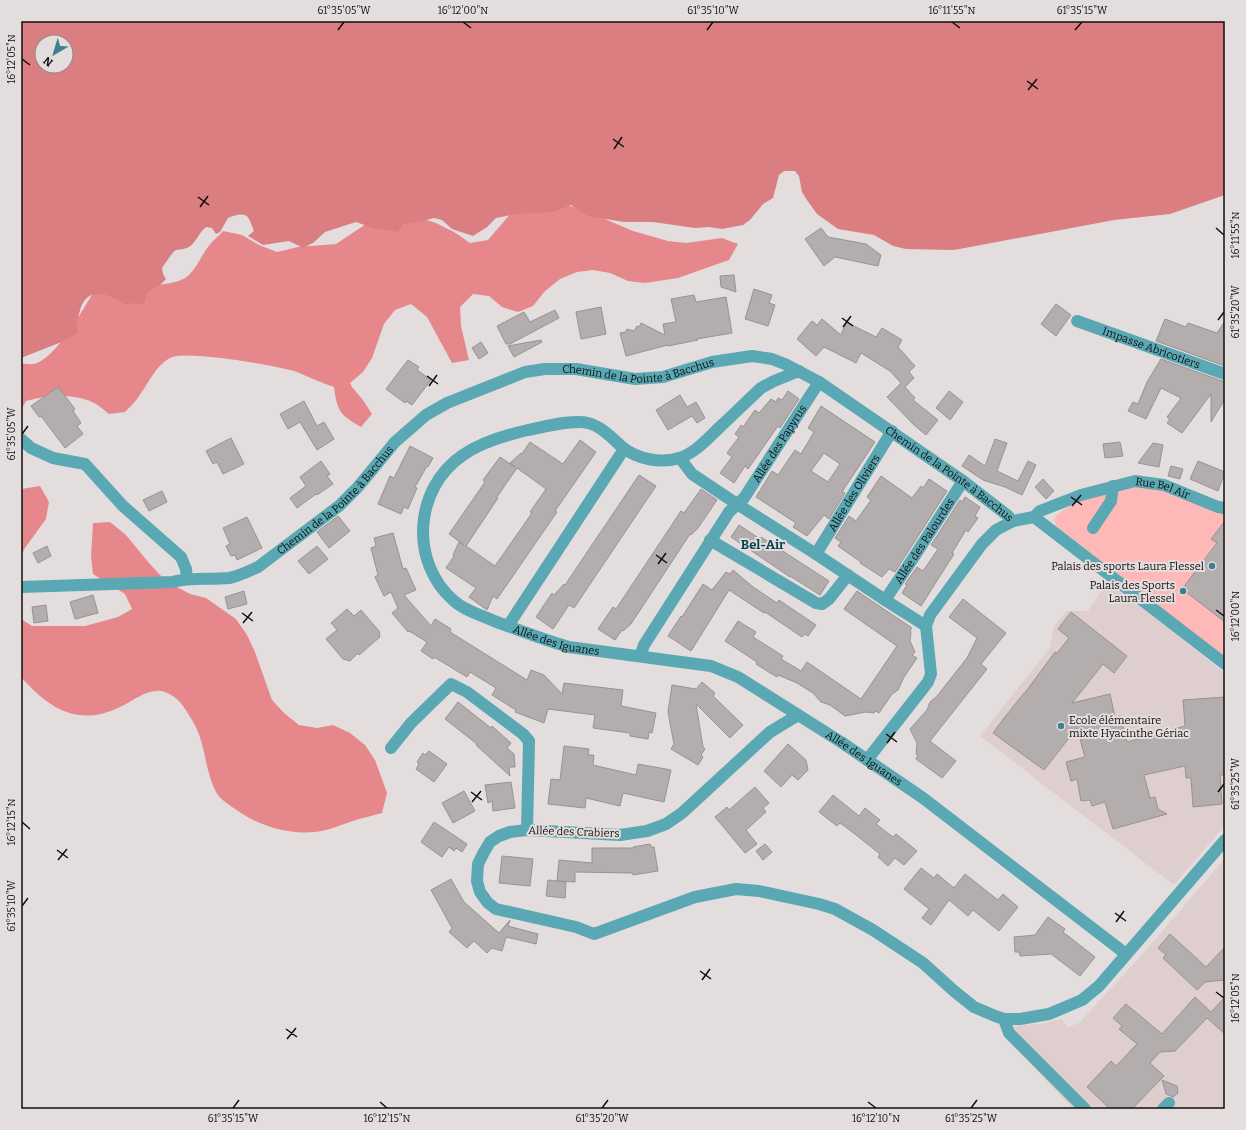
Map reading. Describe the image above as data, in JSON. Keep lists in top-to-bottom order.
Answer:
{
  "streets": {
    "street": [
      "Impasse Abricotiers",
      "Chemin de la Pointe à Bacchus",
      "Allée des Papyrus",
      "Rue Bel Air",
      "Allée des Oliviers",
      "Allée des Palourdes",
      "Allée des Iguanes",
      "Allée des Crabiers"
    ]
  },
  "crossings": [
    ["Chemin de la Pointe à Bacchus", "Allée des Papyrus"],
    ["Chemin de la Pointe à Bacchus", "Rue Bel Air"],
    ["Chemin de la Pointe à Bacchus", "Allée des Oliviers"],
    ["Chemin de la Pointe à Bacchus", "Allée des Palourdes"],
    ["Chemin de la Pointe à Bacchus", "Allée des Iguanes"],
    ["Allée des Papyrus", "Allée des Iguanes"],
    ["Allée des Iguanes", "Allée des Crabiers"]
  ],
  "districts": ["Bel-Air"],
  "places": ["Palais des sports Laura Flessel", "Palais des Sports Laura Flessel", "Ecole élémentaire mixte Hyacinthe Gériac"],
  "north": "bottom left",
  "coordinates": [
    "61°35'05\"W",
    "16°12'00\"N",
    "61°35'10\"W",
    "16°11'55\"N",
    "61°35'15\"W",
    "16°12'05\"N",
    "61°35'20\"W",
    "61°35'25\"W",
    "16°12'15\"N",
    "16°12'10\"N"
  ]
}
